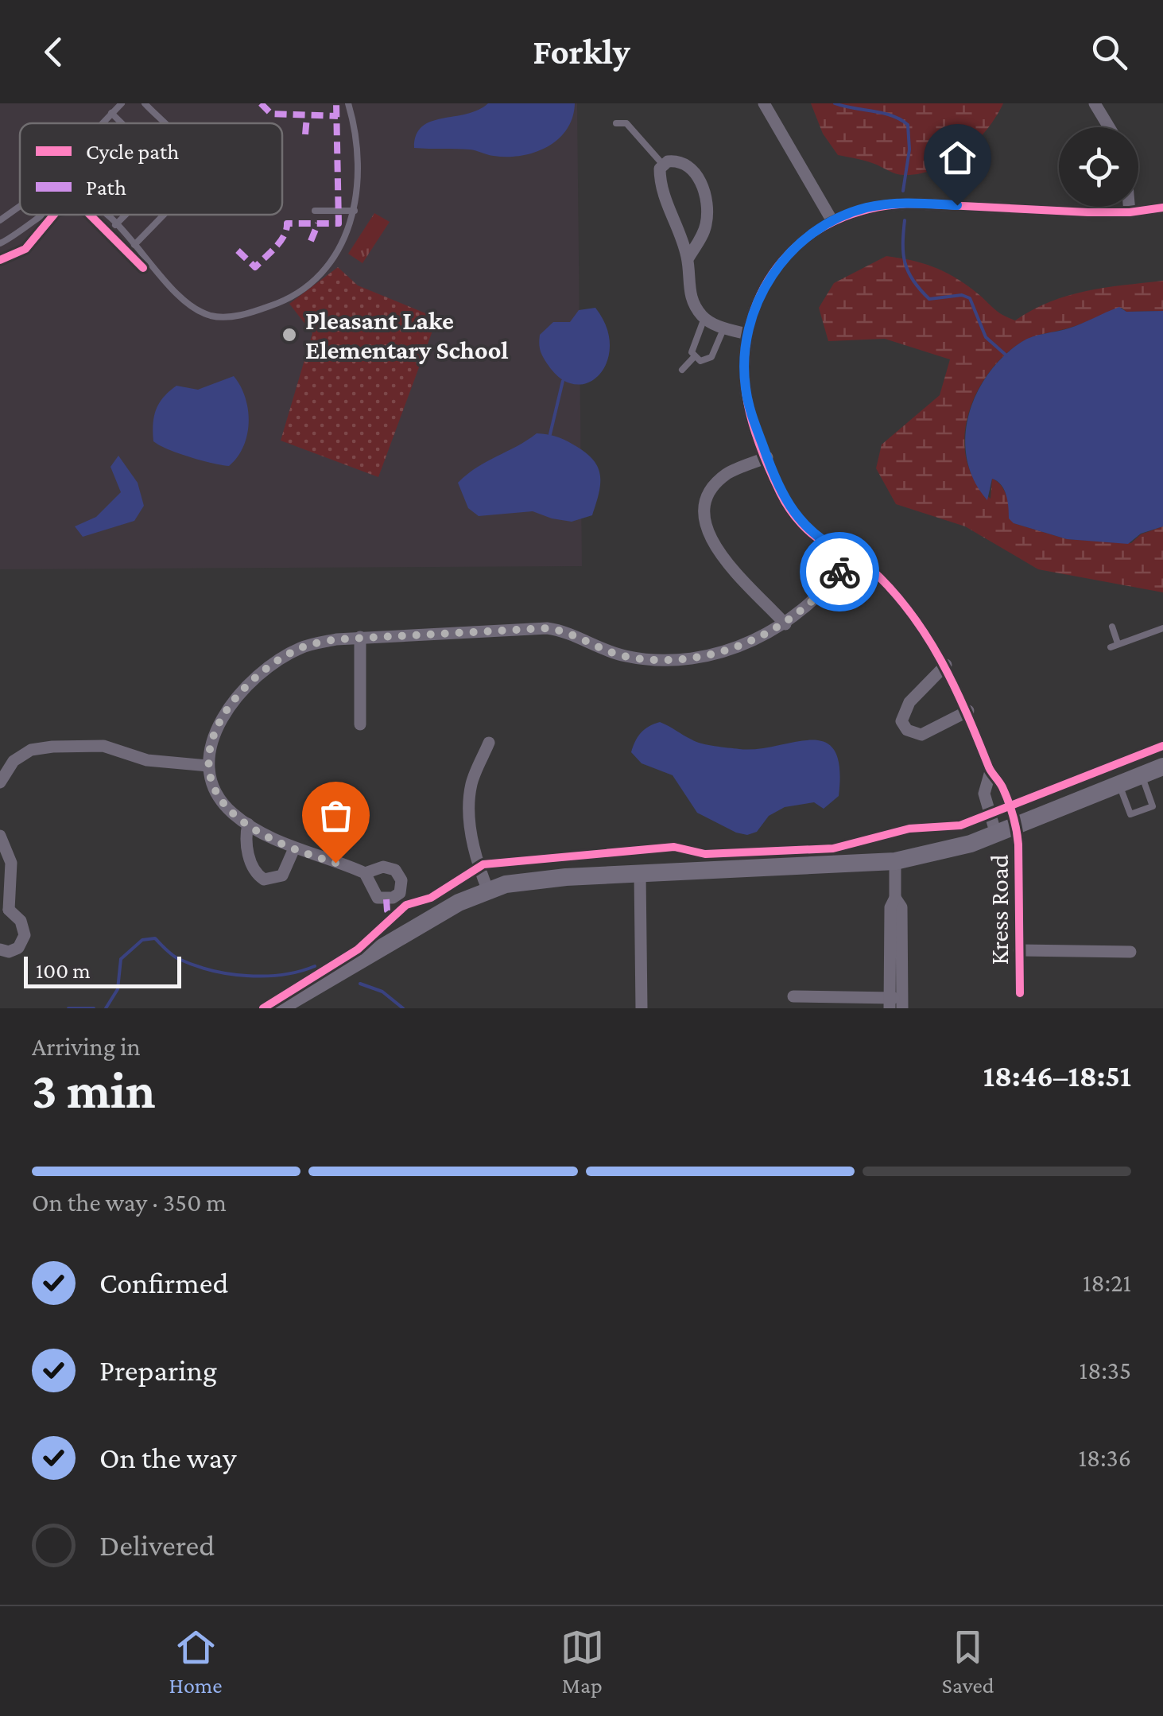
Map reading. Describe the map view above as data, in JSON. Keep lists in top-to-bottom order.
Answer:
{
  "streets": {
    "street": ["Kress Road"]
  },
  "places": ["Pleasant Lake Elementary School"],
  "legend": ["Cycle path", "Path"],
  "scale_bar": "100 m",
  "page": {
    "header": "Forkly",
    "scale": "100 m",
    "heading": ["3 min", "Arriving in", "18:46–18:51"],
    "bar": "On the way · 350 m",
    "list": [
      ["Confirmed", "18:21"],
      ["Preparing", "18:35"],
      ["On the way", "18:36"],
      "Delivered"
    ],
    "tabs": ["Home", "Map", "Saved"]
  }
}
